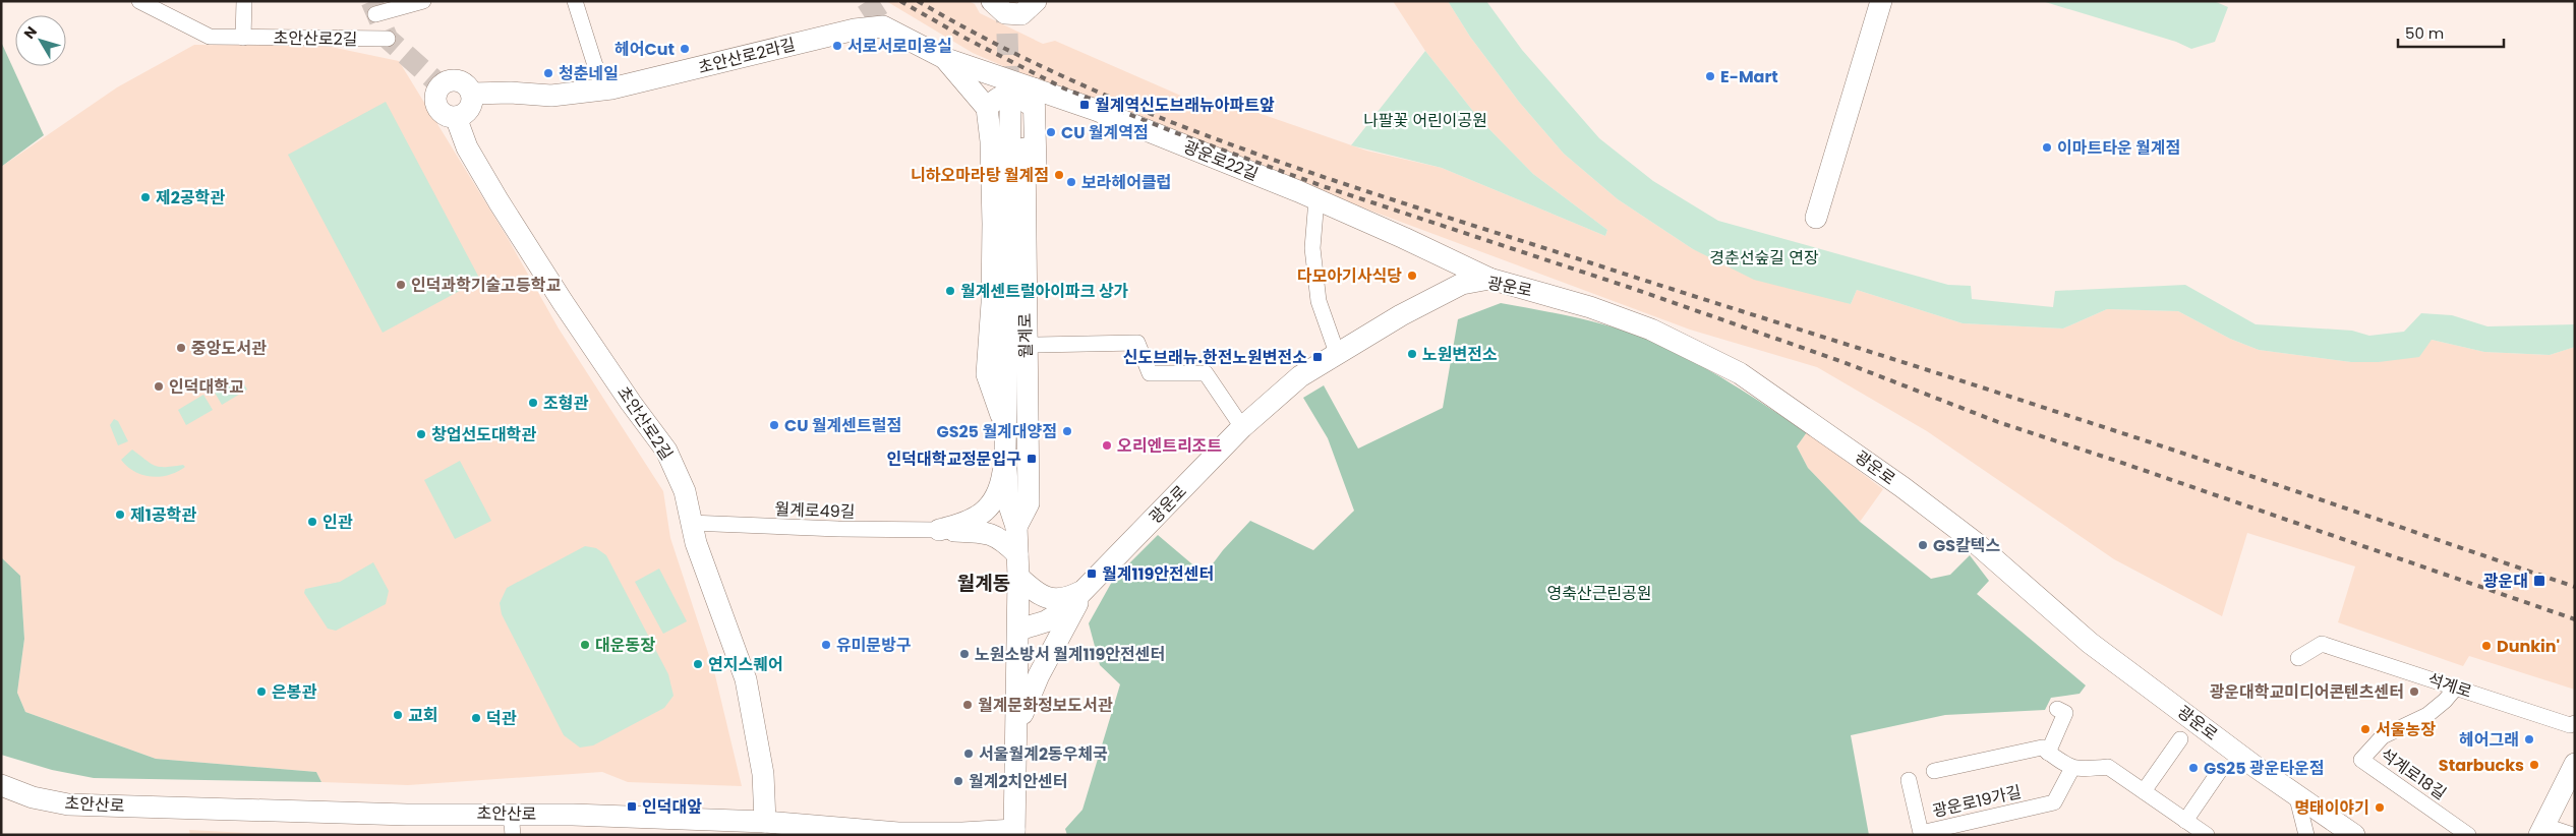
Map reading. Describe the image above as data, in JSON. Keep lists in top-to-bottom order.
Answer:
{
  "streets": {
    "street": [
      "초안산로2길",
      "초안산로2라길",
      "광운로22길",
      "광운로",
      "월계로",
      "월계로49길",
      "석계로",
      "석계로18길",
      "광운로19가길",
      "초안산로"
    ]
  },
  "crossings": [
    ["초안산로2길", "초안산로2라길"],
    ["초안산로2길", "월계로49길"],
    ["초안산로2길", "초안산로"],
    ["초안산로2라길", "광운로22길"],
    ["광운로22길", "광운로"],
    ["광운로", "월계로"],
    ["월계로", "초안산로"],
    ["석계로", "석계로18길"]
  ],
  "districts": ["월계동"],
  "parks": ["나팔꽃 어린이공원", "경춘선숲길 연장", "영축산근린공원"],
  "places": {
    "other": [
      "서로서로미용실",
      "헤어Cut",
      "청춘네일",
      "E-Mart",
      "CU 월계역점",
      "이마트타운 월계점",
      "니하오마라탕 월계점",
      "보라헤어클럽",
      "제2공학관",
      "다모아기사식당",
      "인덕과학기술고등학교",
      "월계센트럴아이파크 상가",
      "중앙도서관",
      "노원변전소",
      "인덕대학교",
      "조형관",
      "CU 월계센트럴점",
      "GS25 월계대양점",
      "창업선도대학관",
      "오리엔트리조트",
      "제1공학관",
      "인관",
      "GS칼텍스",
      "대운동장",
      "유미문방구",
      "Dunkin'",
      "노원소방서 월계119안전센터",
      "연지스퀘어",
      "은봉관",
      "광운대학교미디어콘텐츠센터",
      "월계문화정보도서관",
      "교회",
      "덕관",
      "서울농장",
      "헤어그래",
      "서울월계2동우체국",
      "Starbucks",
      "GS25 광운타운점",
      "월계2치안센터",
      "명태이야기"
    ],
    "transit": [
      "월계역신도브래뉴아파트앞",
      "신도브래뉴.한전노원변전소",
      "인덕대학교정문입구",
      "월계119안전센터",
      "광운대",
      "인덕대앞"
    ]
  },
  "scale_bar": "50 m",
  "north": "top left"
}
